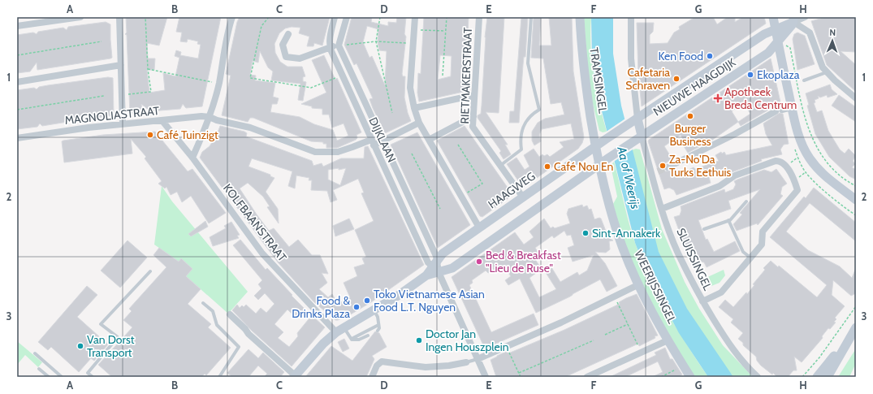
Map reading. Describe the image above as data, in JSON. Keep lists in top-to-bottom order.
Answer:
{
  "streets": {
    "street": [
      "RIETMAKERSTRAAT",
      "TRAMSINGEL",
      "NIEUWE HAAGDIJK",
      "MAGNOLIASTRAAT",
      "DIJKLAAN",
      "HAAGWEG",
      "KOLFBAANSTRAAT",
      "SLUISSINGEL",
      "WEERIJSSINGEL"
    ]
  },
  "crossings": [
    ["RIETMAKERSTRAAT", "HAAGWEG"],
    ["TRAMSINGEL", "HAAGWEG"],
    ["TRAMSINGEL", "WEERIJSSINGEL"],
    ["NIEUWE HAAGDIJK", "HAAGWEG"],
    ["NIEUWE HAAGDIJK", "SLUISSINGEL"],
    ["NIEUWE HAAGDIJK", "WEERIJSSINGEL"],
    ["MAGNOLIASTRAAT", "DIJKLAAN"],
    ["MAGNOLIASTRAAT", "KOLFBAANSTRAAT"],
    ["DIJKLAAN", "HAAGWEG"],
    ["HAAGWEG", "WEERIJSSINGEL"]
  ],
  "water": ["Aa of Weerijs"],
  "places": {
    "other": [
      "Ken Food",
      "Ekoplaza",
      "Cafetaria Schraven",
      "Burger Business",
      "Café Tuinzigt",
      "Za-No'Da Turks Eethuis",
      "Café Nou En",
      "Sint-Annakerk",
      "Bed & Breakfast \"Lieu de Ruse\"",
      "Toko Vietnamese Asian Food L.T. Nguyen",
      "Food & Drinks Plaza",
      "Doctor Jan Ingen Houszplein",
      "Van Dorst Transport"
    ],
    "health": ["Apotheek Breda Centrum"]
  },
  "north": "top",
  "grid": {
    "columns": [
      "A",
      "B",
      "C",
      "D",
      "E",
      "F",
      "G",
      "H"
    ],
    "rows": ["1", "2", "3"]
  }
}
